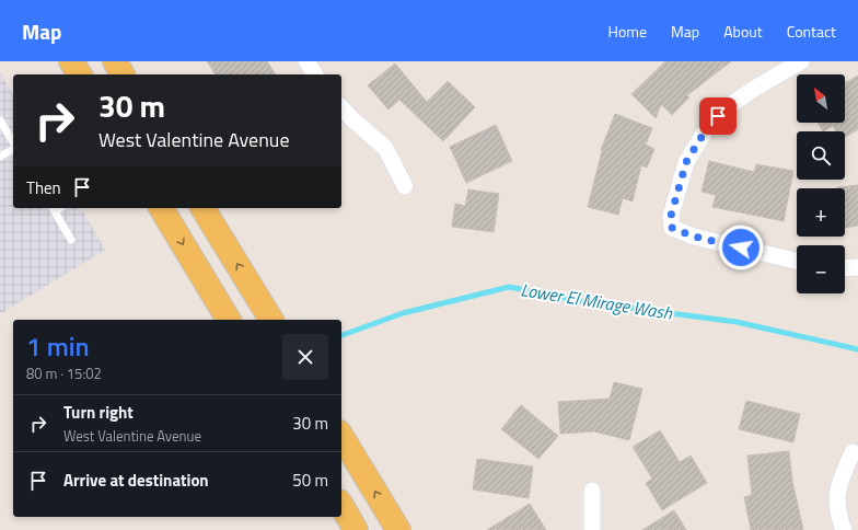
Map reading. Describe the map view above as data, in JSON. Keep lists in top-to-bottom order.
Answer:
{
  "water": ["Lower El Mirage Wash"],
  "north": "top left",
  "page": {
    "header": "Map",
    "nav": [
      "Home",
      "Map",
      "About",
      "Contact"
    ],
    "map_buttons": ["+", "−"],
    "turn": ["30 m", "West Valentine Avenue"],
    "then": "Then",
    "heading": ["1 min", "80 m · 15:02"],
    "list": [
      {
        "name": "Turn right",
        "note": "West Valentine Avenue",
        "value": "30 m"
      },
      {
        "name": "Arrive at destination",
        "value": "50 m"
      }
    ]
  }
}
